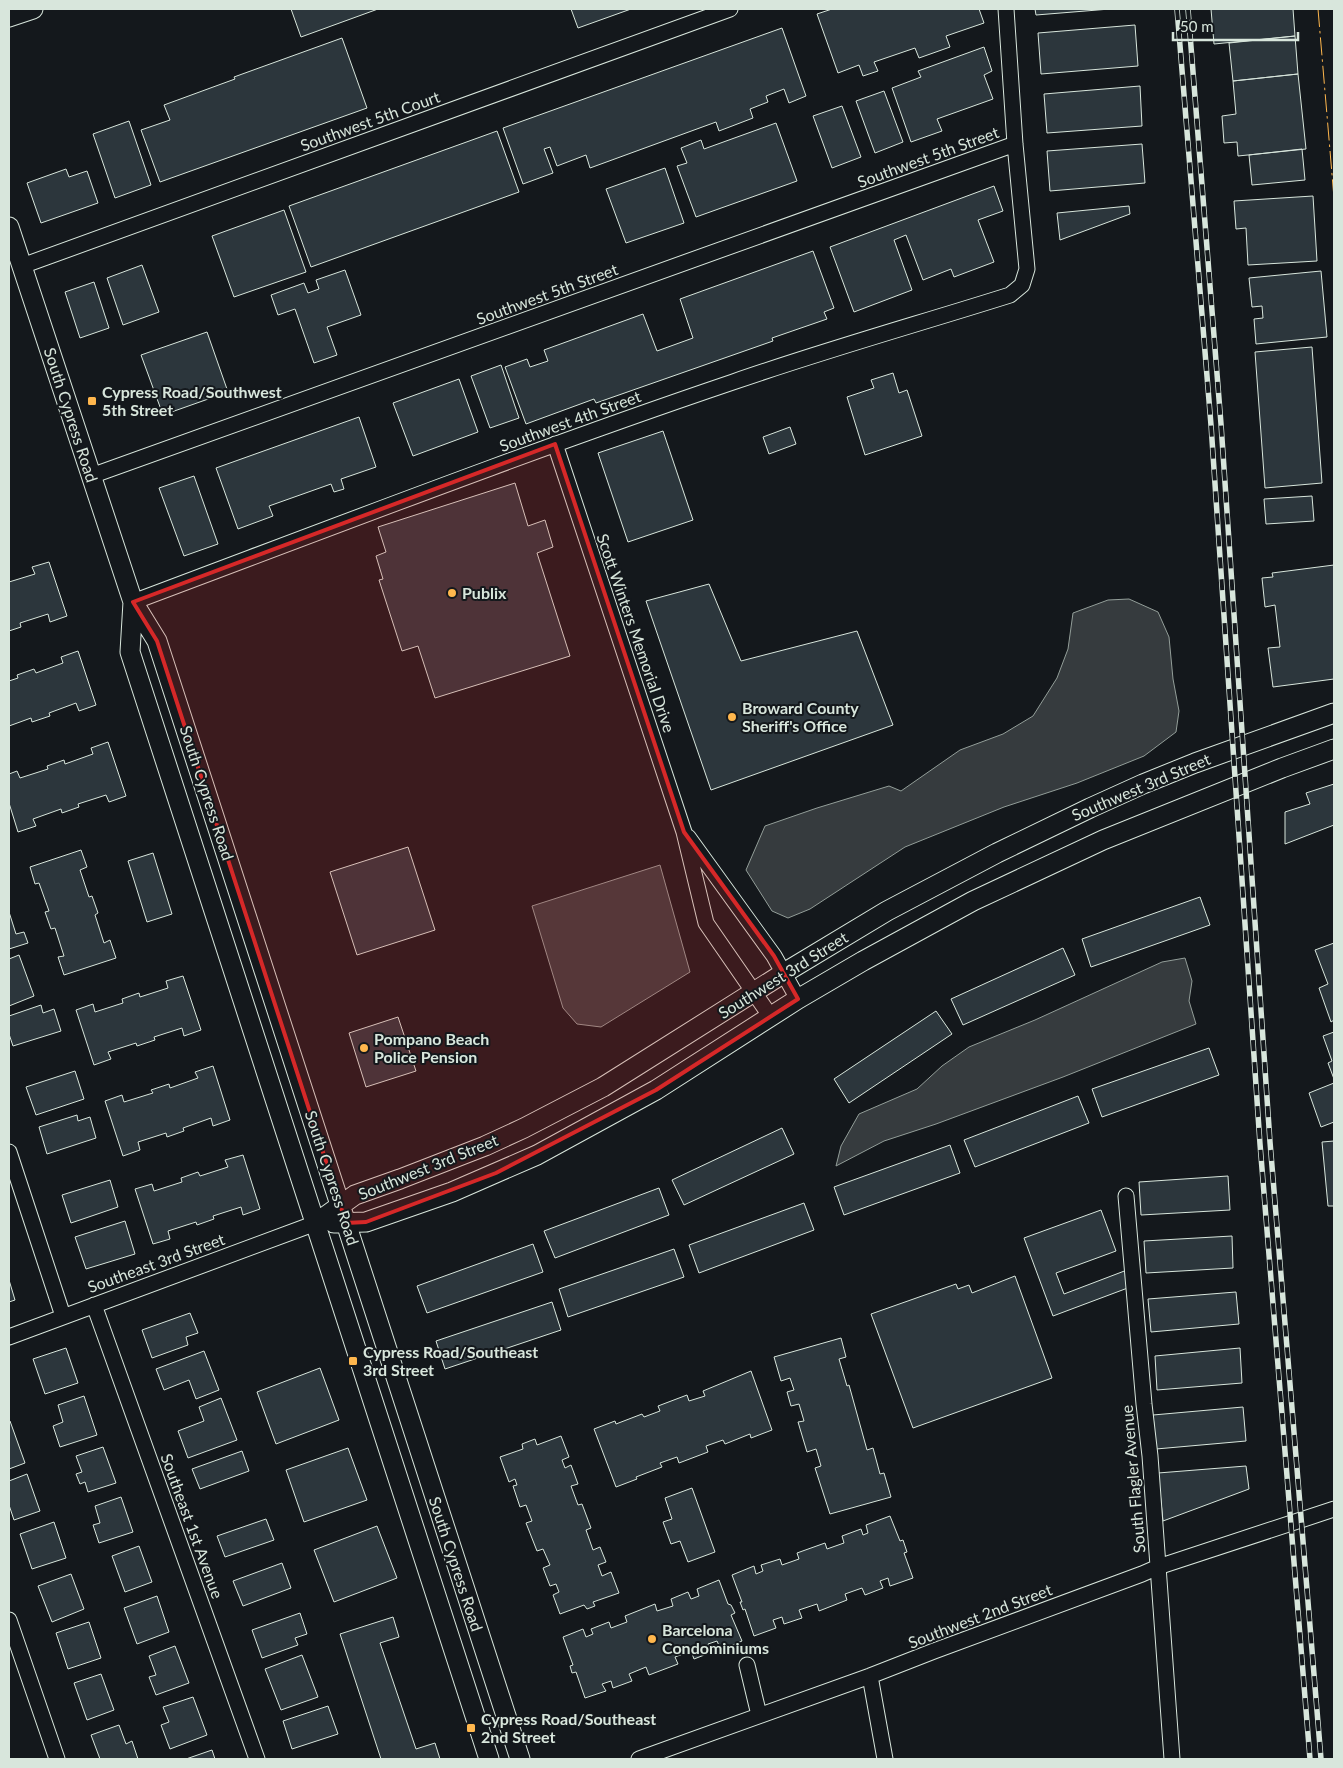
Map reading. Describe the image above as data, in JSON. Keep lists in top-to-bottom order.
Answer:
{
  "streets": {
    "street": [
      "Southwest 5th Court",
      "Southwest 5th Street",
      "South Cypress Road",
      "Southwest 4th Street",
      "Scott Winters Memorial Drive",
      "Southwest 3rd Street",
      "Southeast 3rd Street",
      "South Flagler Avenue",
      "Southeast 1st Avenue",
      "Southwest 2nd Street"
    ]
  },
  "crossings": [
    ["Southwest 5th Court", "South Cypress Road"],
    ["Southwest 5th Street", "South Cypress Road"],
    ["Southwest 5th Street", "Southwest 4th Street"],
    ["South Cypress Road", "Southwest 4th Street"],
    ["South Cypress Road", "Southwest 3rd Street"],
    ["South Cypress Road", "Southeast 3rd Street"],
    ["Southwest 4th Street", "Scott Winters Memorial Drive"],
    ["Scott Winters Memorial Drive", "Southwest 3rd Street"],
    ["Southwest 3rd Street", "Southeast 3rd Street"],
    ["Southeast 3rd Street", "Southeast 1st Avenue"],
    ["South Flagler Avenue", "Southwest 2nd Street"]
  ],
  "places": {
    "transit": ["Cypress Road/Southwest 5th Street", "Cypress Road/Southeast 3rd Street", "Cypress Road/Southeast 2nd Street"],
    "other": [
      "Publix",
      "Broward County Sheriff's Office",
      "Pompano Beach Police Pension",
      "Barcelona Condominiums"
    ]
  },
  "scale_bar": "50 m"
}
